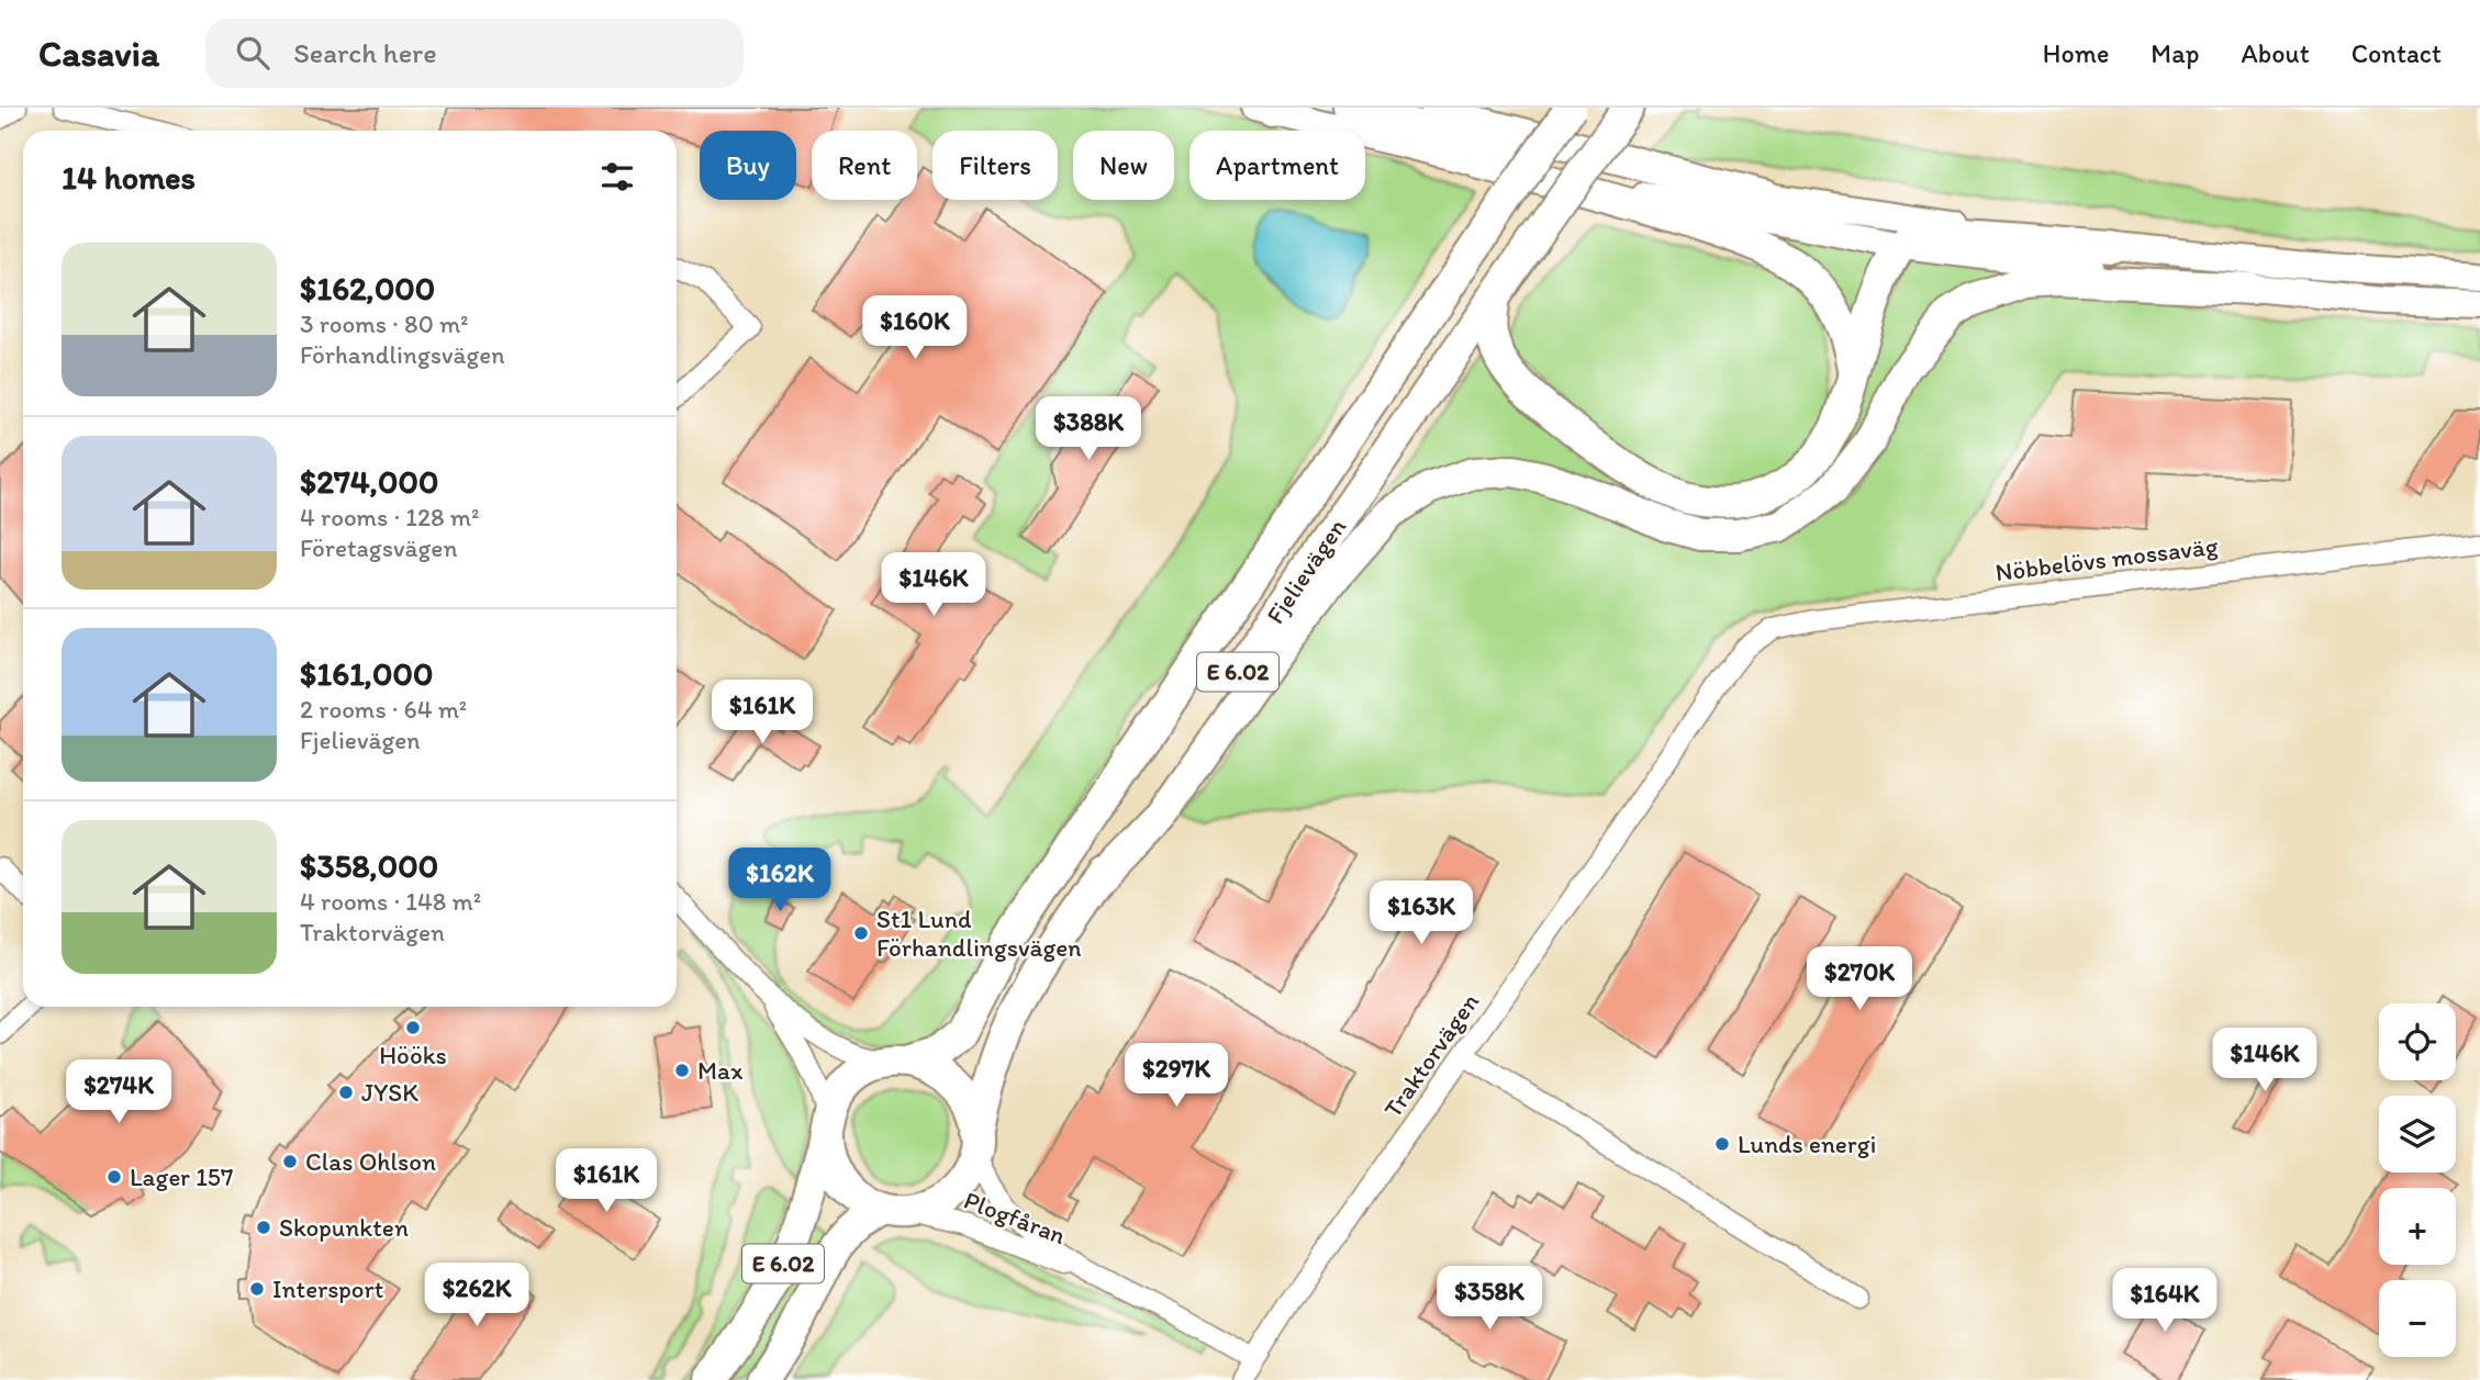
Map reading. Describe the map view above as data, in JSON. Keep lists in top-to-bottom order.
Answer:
{
  "streets": {
    "main road": ["Fjelievägen", "E 6.02"],
    "street": ["Nöbbelövs mossaväg", "Traktorvägen", "Plogfåran"]
  },
  "crossings": [
    ["Nöbbelövs mossaväg", "Traktorvägen"],
    ["Fjelievägen", "Plogfåran"],
    ["Traktorvägen", "Plogfåran"]
  ],
  "places": [
    "St1 Lund Förhandlingsvägen",
    "Hööks",
    "Max",
    "JYSK",
    "Lunds energi",
    "Clas Ohlson",
    "Lager 157",
    "Skopunkten",
    "Intersport"
  ],
  "page": {
    "header": "Casavia",
    "search": "Search here",
    "nav": [
      "Home",
      "Map",
      "About",
      "Contact"
    ],
    "chip": [
      "Buy",
      "Rent",
      "Filters",
      "New",
      "Apartment"
    ],
    "heading": "14 homes",
    "list": [
      {
        "name": "$162,000",
        "note": "3 rooms · 80 m² · Förhandlingsvägen"
      },
      {
        "name": "$274,000",
        "note": "4 rooms · 128 m² · Företagsvägen"
      },
      {
        "name": "$161,000",
        "note": "2 rooms · 64 m² · Fjelievägen"
      },
      {
        "name": "$358,000",
        "note": "4 rooms · 148 m² · Traktorvägen"
      }
    ],
    "price": [
      "$160K",
      "$388K",
      "$146K",
      "$161K",
      "$162K",
      "$163K",
      "$270K",
      "$146K",
      "$297K",
      "$274K",
      "$161K",
      "$262K",
      "$358K",
      "$164K"
    ],
    "map_buttons": ["+", "−"]
  }
}
